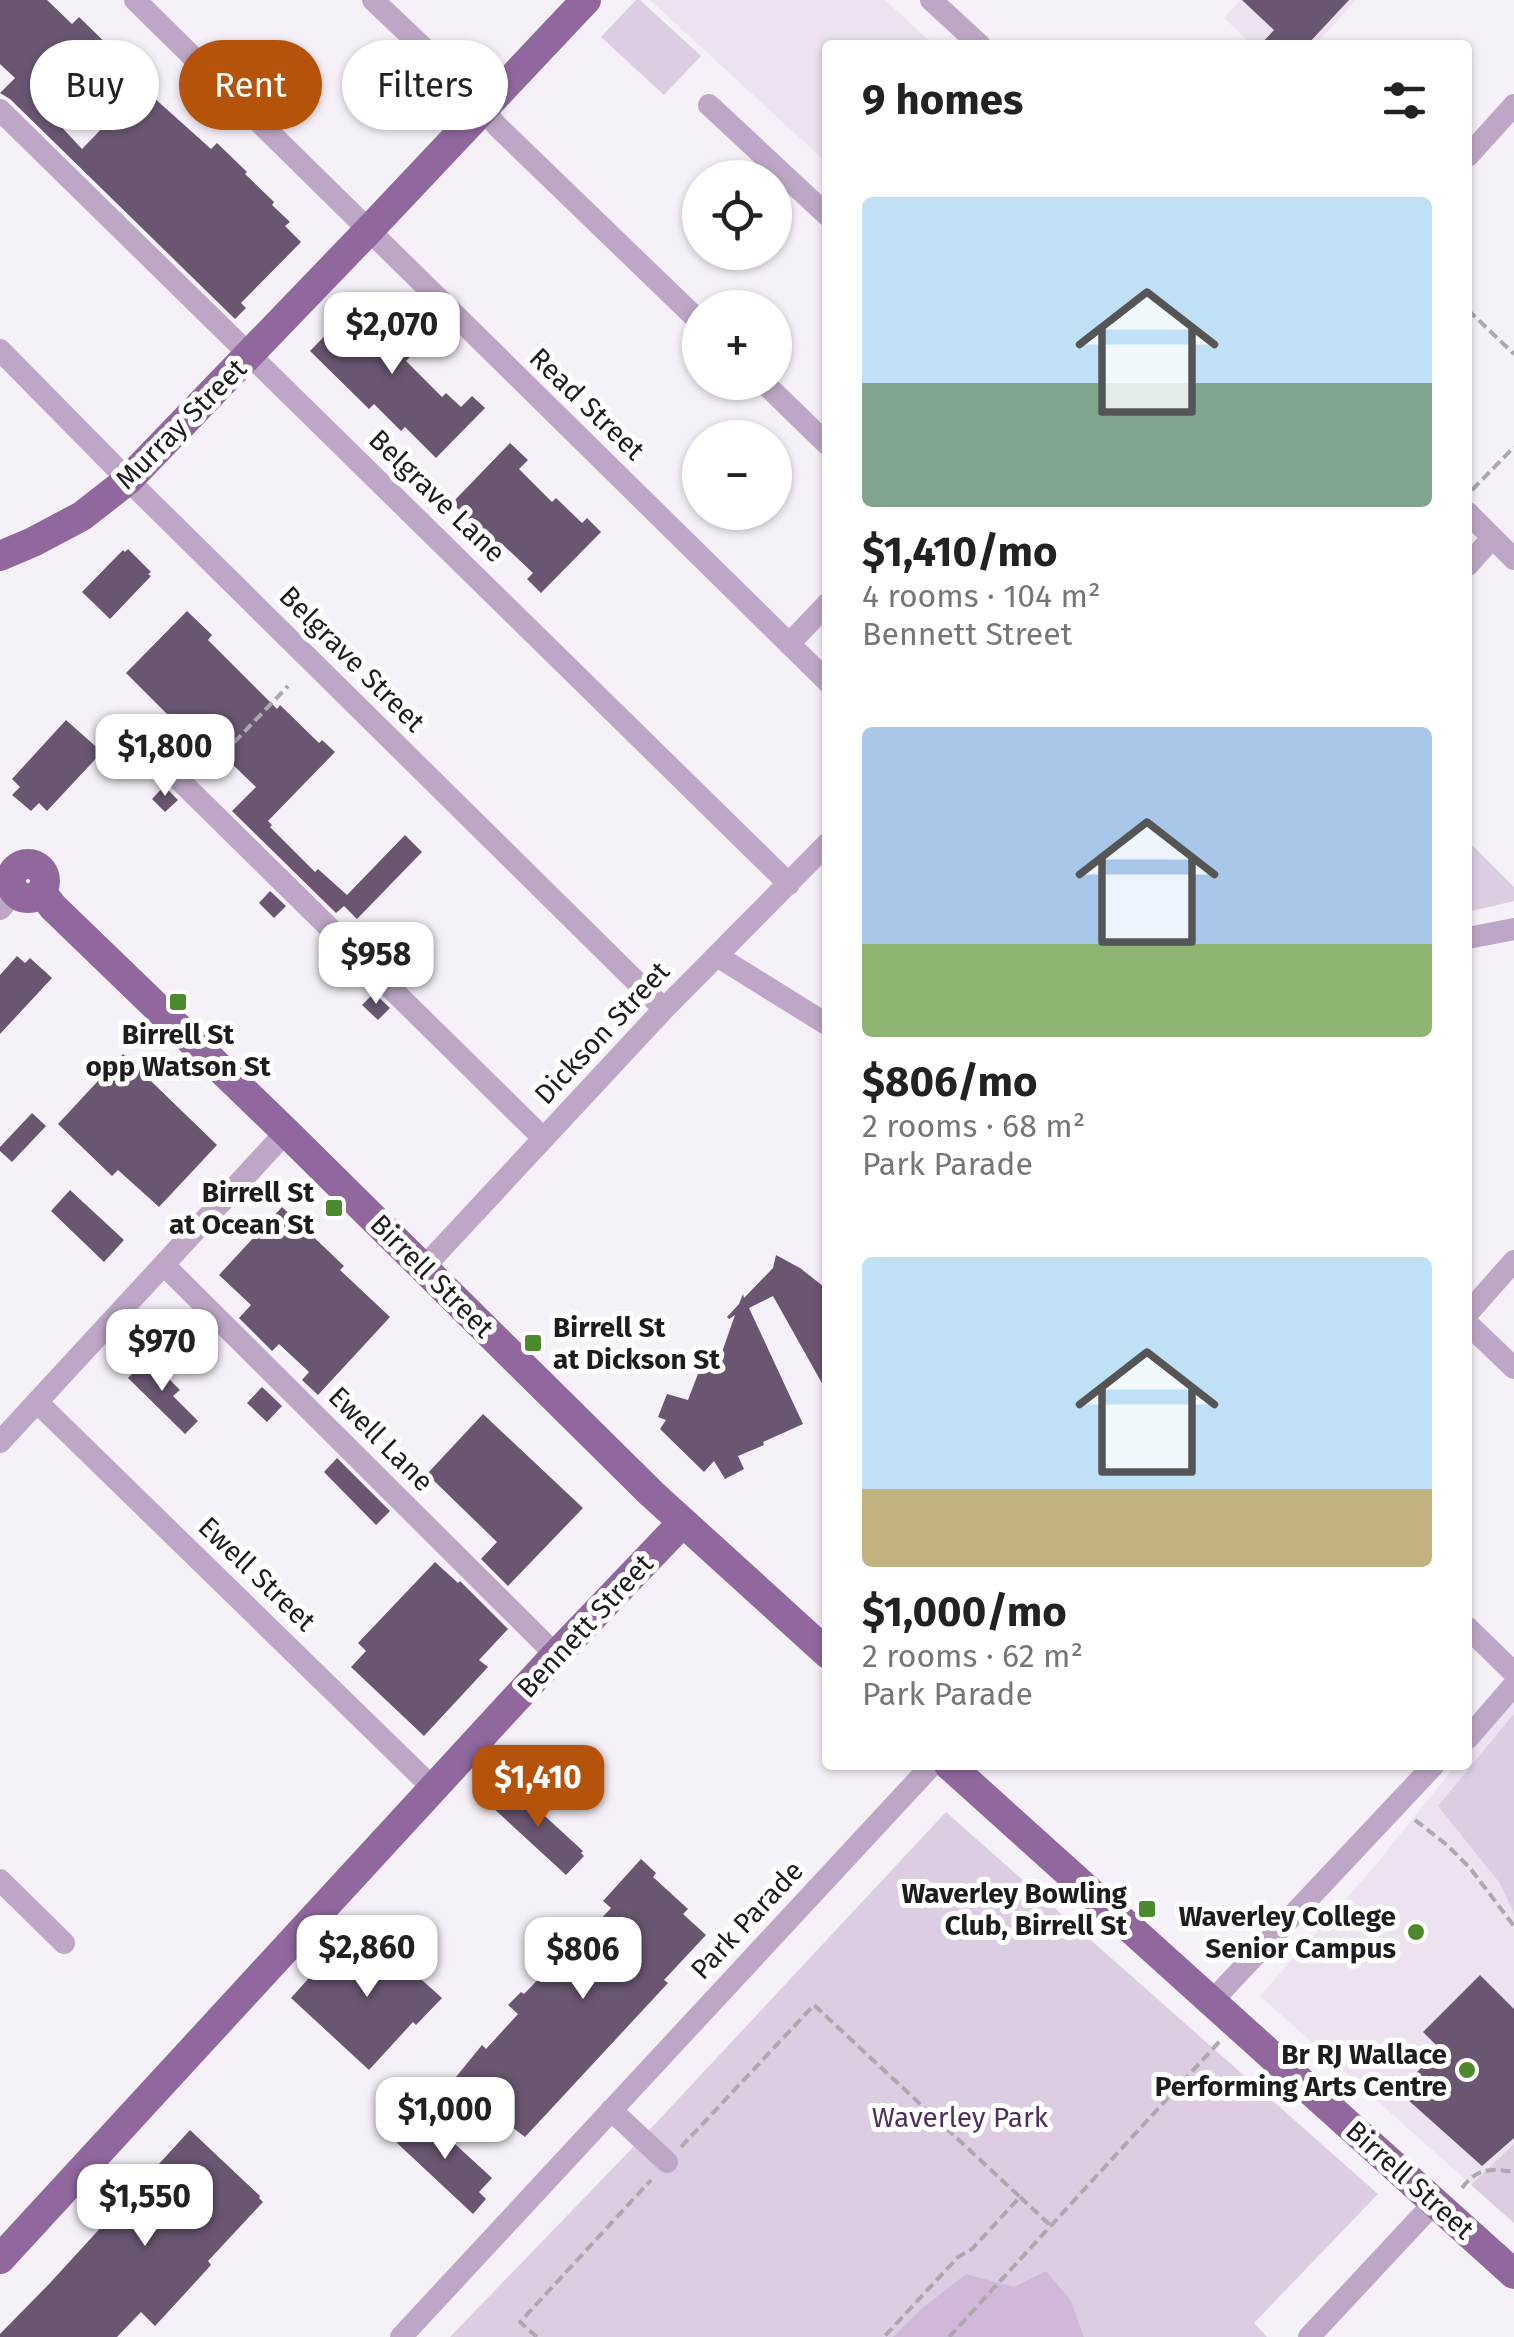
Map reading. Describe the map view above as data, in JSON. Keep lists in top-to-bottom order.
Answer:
{
  "streets": {
    "main road": ["Murray Street", "Birrell Street", "Bennett Street"],
    "street": [
      "Read Street",
      "Belgrave Lane",
      "Belgrave Street",
      "Dickson Street",
      "Ewell Lane",
      "Ewell Street",
      "Park Parade"
    ]
  },
  "crossings": [
    ["Read Street", "Murray Street"],
    ["Murray Street", "Belgrave Lane"],
    ["Murray Street", "Belgrave Street"],
    ["Belgrave Lane", "Dickson Street"],
    ["Belgrave Street", "Dickson Street"],
    ["Dickson Street", "Birrell Street"],
    ["Birrell Street", "Bennett Street"],
    ["Ewell Lane", "Bennett Street"],
    ["Ewell Street", "Bennett Street"]
  ],
  "parks": ["Waverley Park"],
  "places": {
    "transit": [
      "Birrell St opp Watson St",
      "Birrell St at Ocean St",
      "Birrell St at Dickson St",
      "Waverley Bowling Club, Birrell St"
    ],
    "other": ["Waverley College Senior Campus", "Br RJ Wallace Performing Arts Centre"]
  },
  "page": {
    "chip": ["Buy", "Rent", "Filters"],
    "heading": "9 homes",
    "map_buttons": ["+", "−"],
    "list": [
      {
        "name": "$1,410/mo",
        "note": "4 rooms · 104 m² · Bennett Street"
      },
      {
        "name": "$806/mo",
        "note": "2 rooms · 68 m² · Park Parade"
      },
      {
        "name": "$1,000/mo",
        "note": "2 rooms · 62 m² · Park Parade"
      }
    ],
    "price": [
      "$2,070",
      "$1,800",
      "$958",
      "$970",
      "$1,410",
      "$2,860",
      "$806",
      "$1,000",
      "$1,550"
    ]
  }
}
